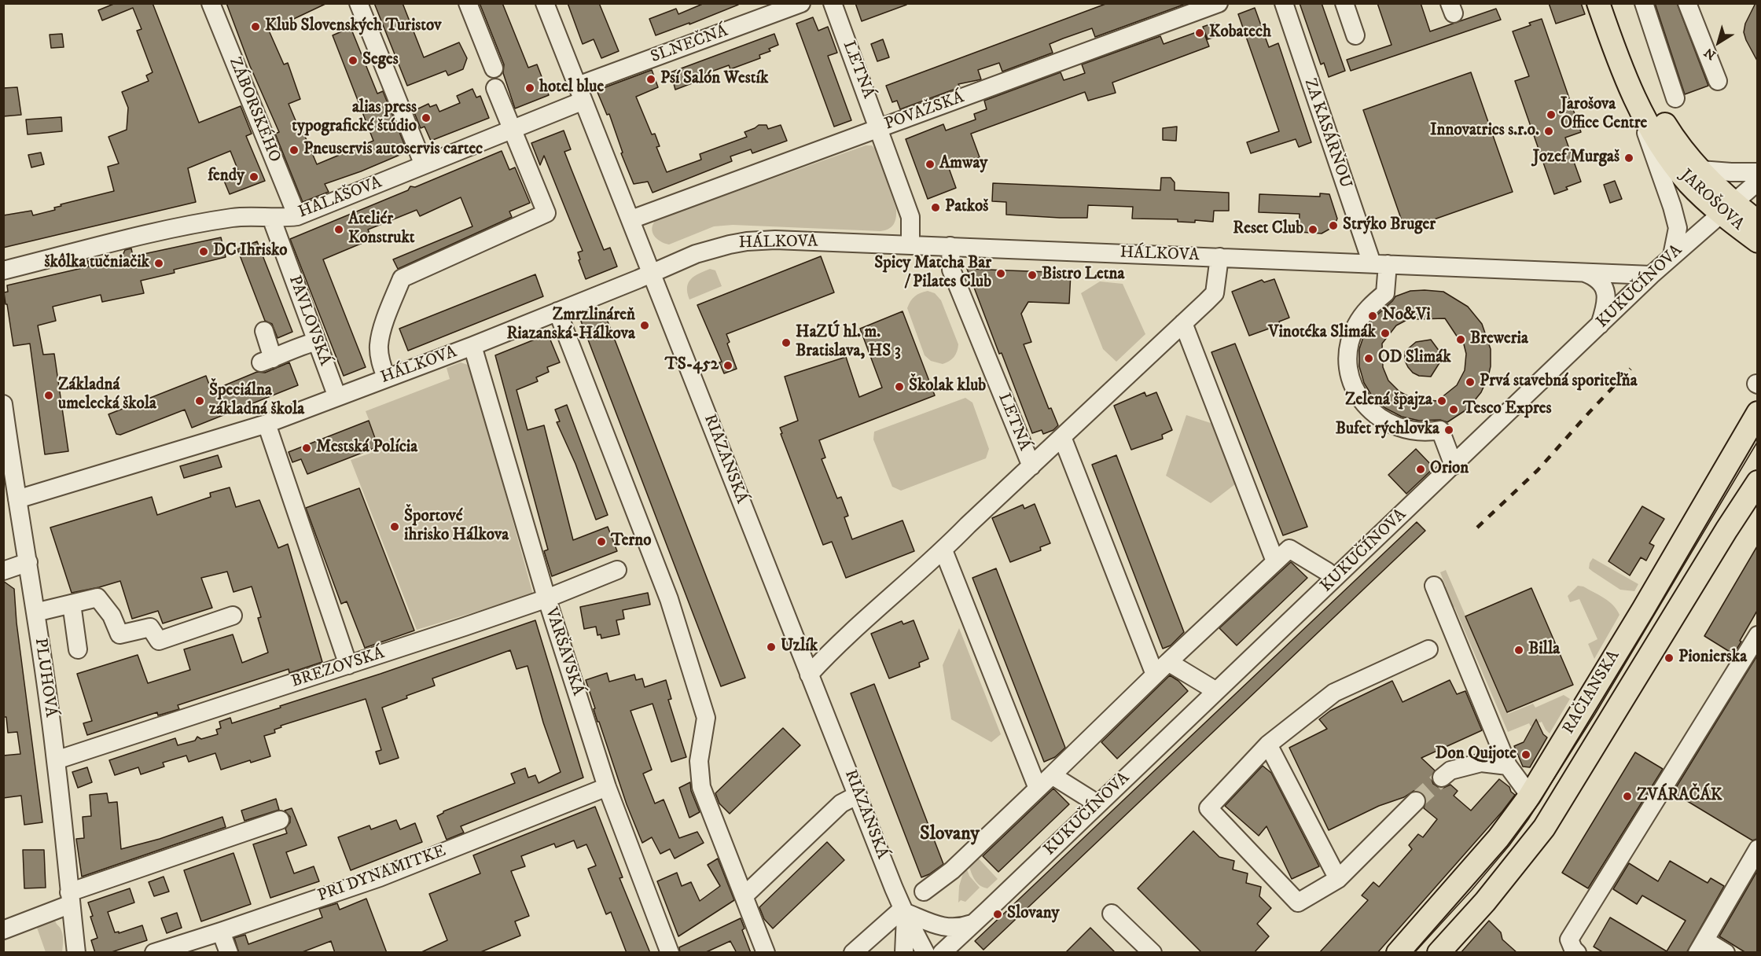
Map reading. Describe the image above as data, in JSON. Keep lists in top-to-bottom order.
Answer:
{
  "streets": {
    "main road": ["JAROŠOVA", "RAČIANSKA"],
    "street": [
      "SLNEČNÁ",
      "LETNÁ",
      "ZÁBORSKÉHO",
      "POVAŽSKÁ",
      "ZA KASÁRŇOU",
      "HALAŠOVA",
      "HÁLKOVA",
      "KUKUČÍNOVA",
      "PAVLOVSKÁ",
      "RIAZANSKÁ",
      "VARŠAVSKÁ",
      "BREZOVSKÁ",
      "PLUHOVÁ",
      "PRI DYNAMITKE"
    ]
  },
  "crossings": [
    ["SLNEČNÁ", "HALAŠOVA"],
    ["SLNEČNÁ", "RIAZANSKÁ"],
    ["LETNÁ", "POVAŽSKÁ"],
    ["LETNÁ", "HÁLKOVA"],
    ["ZÁBORSKÉHO", "HALAŠOVA"],
    ["POVAŽSKÁ", "RIAZANSKÁ"],
    ["ZA KASÁRŇOU", "HÁLKOVA"],
    ["HALAŠOVA", "PAVLOVSKÁ"],
    ["HALAŠOVA", "RIAZANSKÁ"],
    ["JAROŠOVA", "KUKUČÍNOVA"],
    ["HÁLKOVA", "KUKUČÍNOVA"],
    ["HÁLKOVA", "PAVLOVSKÁ"],
    ["HÁLKOVA", "RIAZANSKÁ"],
    ["HÁLKOVA", "VARŠAVSKÁ"],
    ["HÁLKOVA", "PLUHOVÁ"],
    ["VARŠAVSKÁ", "BREZOVSKÁ"],
    ["VARŠAVSKÁ", "PRI DYNAMITKE"],
    ["BREZOVSKÁ", "PLUHOVÁ"]
  ],
  "districts": ["Slovany"],
  "places": [
    "Klub Slovenských Turistov",
    "Kobatech",
    "Seges",
    "Psí Salón Westík",
    "hotel blue",
    "Jarošova Office Centre",
    "alias press typografické štúdio",
    "Innovatrics s.r.o.",
    "Pneuservis autoservis cartec",
    "Jozef Murgaš",
    "Amway",
    "fendy",
    "Patkoš",
    "Strýko Bruger",
    "Ateliér Konstrukt",
    "Reset Club",
    "DC Ihrisko",
    "škôlka tučniačik",
    "Spicy Matcha Bar / Pilates Club",
    "Bistro Letna",
    "No&Vi",
    "Zmrzlináreň Riazanská-Hálkova",
    "Vinotéka Slimák",
    "Breweria",
    "HaZÚ hl. m. Bratislava, HS 3",
    "OD Slimák",
    "TS-452",
    "Prvá stavebná sporiteľňa",
    "Školak klub",
    "Základná umelecká škola",
    "Špeciálna základná škola",
    "Zelená špajza",
    "Tesco Expres",
    "Bufet rýchlovka",
    "Mestská Polícia",
    "Orion",
    "Športové ihrisko Hálkova",
    "Terno",
    "Uzlík",
    "Billa",
    "Pionierska",
    "Don Quijote",
    "ZVÁRAČÁK",
    "Slovany"
  ],
  "north": "bottom left"
}
